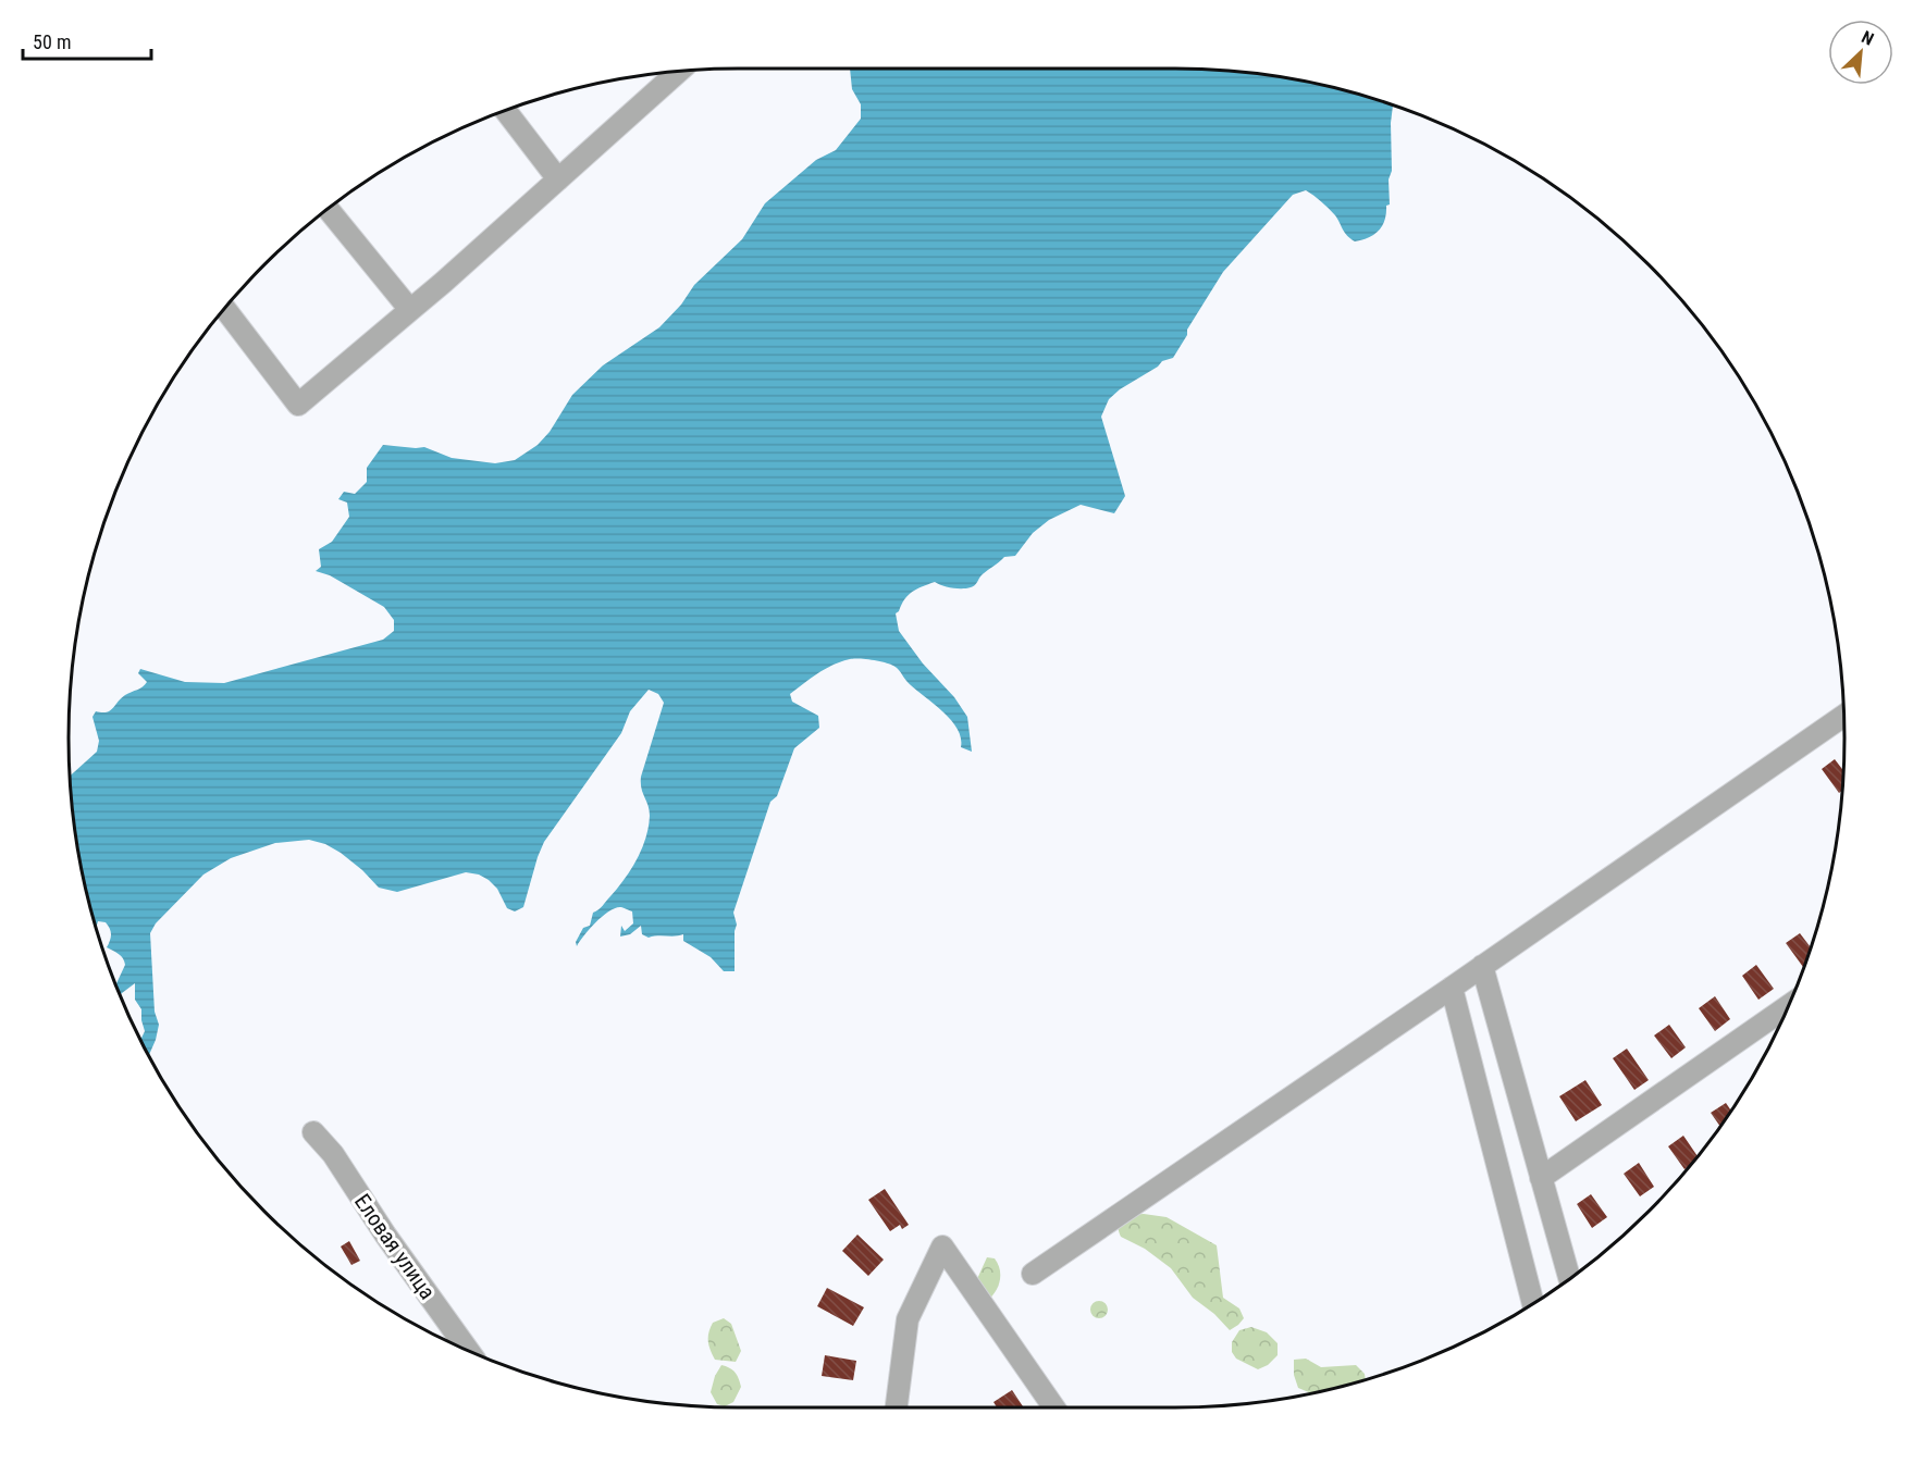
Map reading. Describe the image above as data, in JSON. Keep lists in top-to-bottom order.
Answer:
{
  "streets": {
    "street": ["Еловая улица"]
  },
  "scale_bar": "50 m",
  "north": "top right"
}
